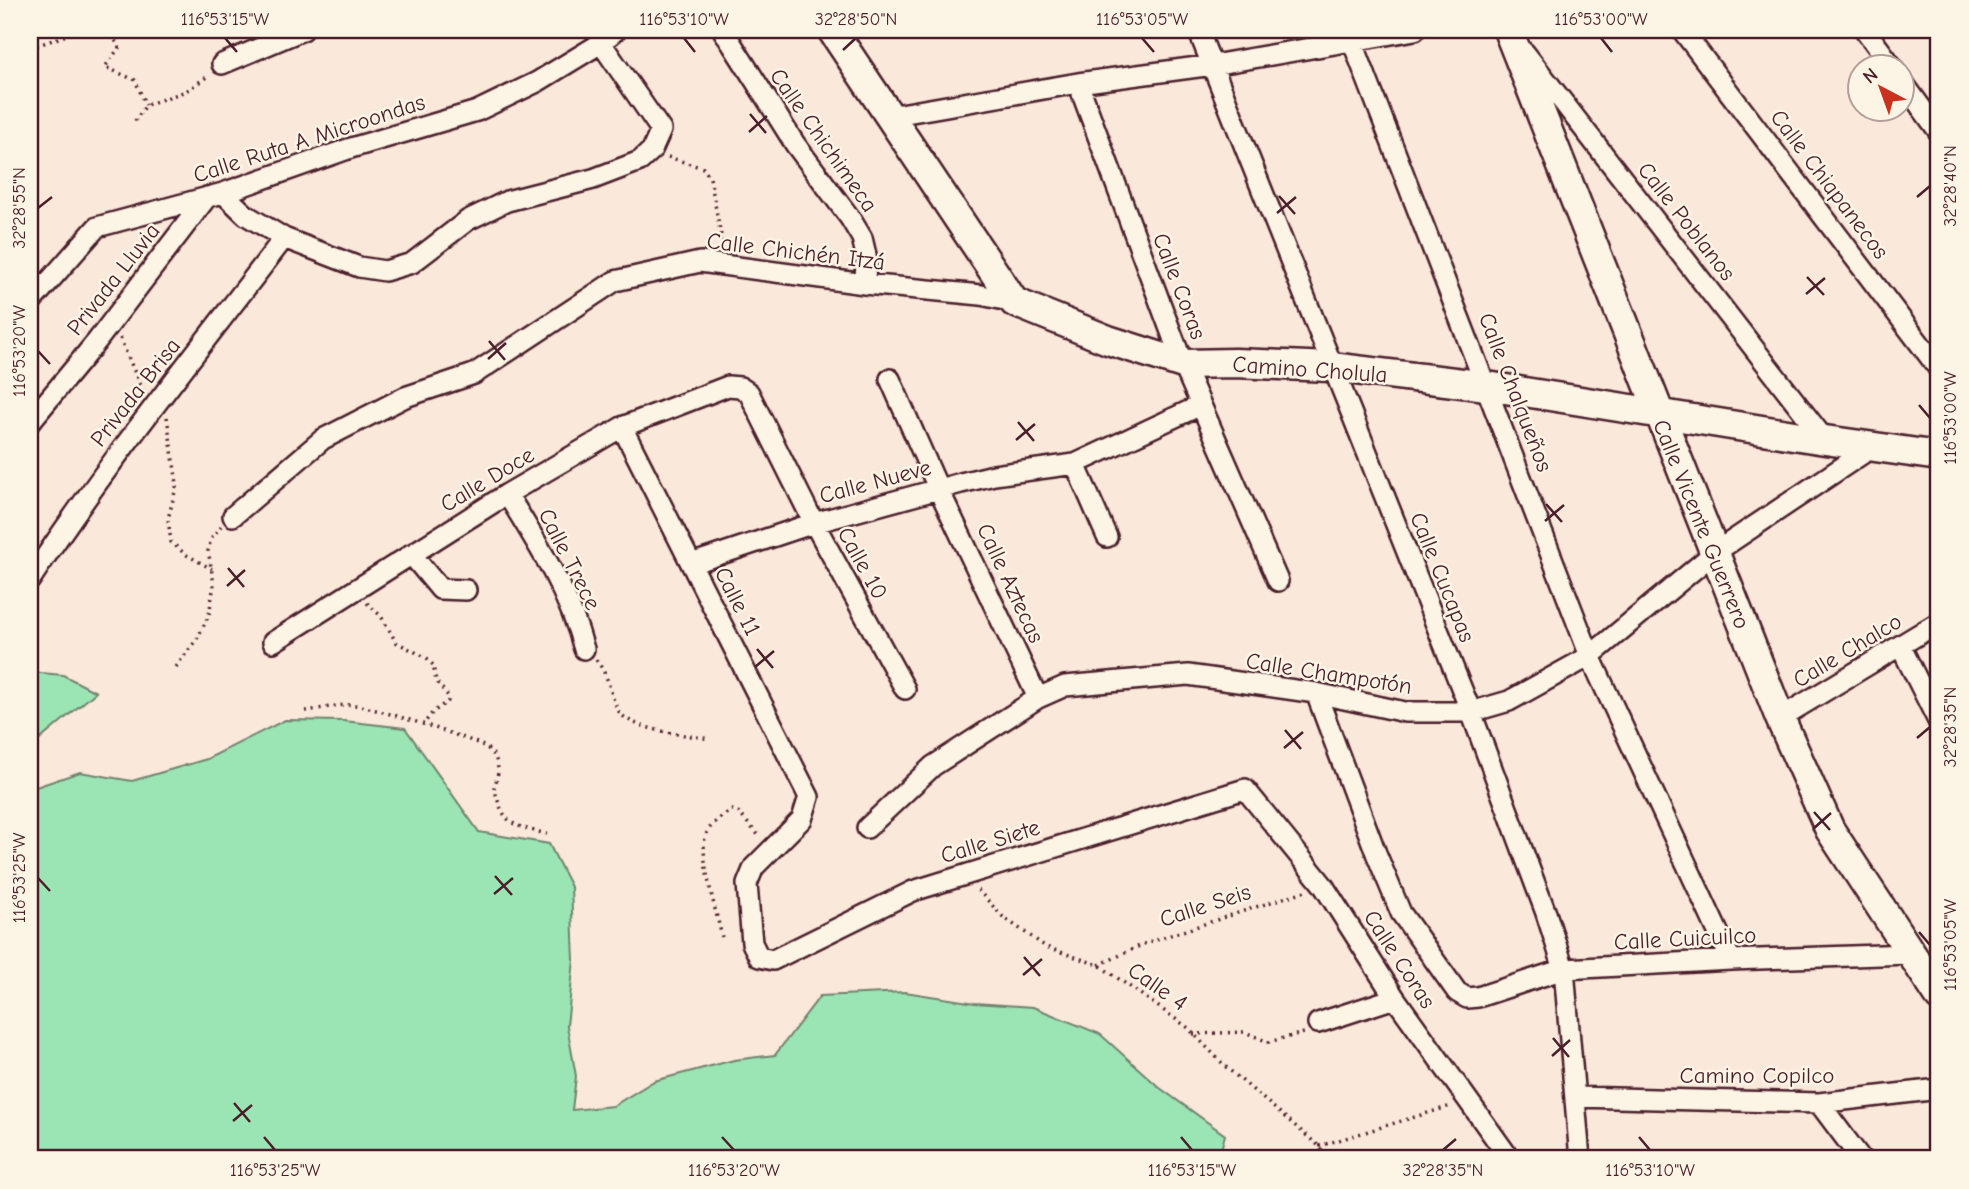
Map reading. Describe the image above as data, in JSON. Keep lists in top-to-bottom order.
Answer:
{
  "streets": {
    "street": [
      "Calle Ruta A Microondas",
      "Calle Chichimeca",
      "Calle Chiapanecos",
      "Calle Poblanos",
      "Calle Chichén Itzá",
      "Privada Lluvia",
      "Calle Coras",
      "Camino Cholula",
      "Privada Brisa",
      "Calle Chalqueños",
      "Calle Doce",
      "Calle Nueve",
      "Calle Vicente Guerrero",
      "Calle Trece",
      "Calle 10",
      "Calle Cucapas",
      "Calle Aztecas",
      "Calle 11",
      "Calle Chalco",
      "Calle Champotón",
      "Calle Siete",
      "Calle Cuicuilco",
      "Camino Copilco"
    ],
    "path": ["Calle Seis", "Calle 4"]
  },
  "crossings": [
    ["Calle Ruta A Microondas", "Privada Lluvia"],
    ["Calle Chichimeca", "Calle Chichén Itzá"],
    ["Calle Poblanos", "Camino Cholula"],
    ["Calle Poblanos", "Calle Vicente Guerrero"],
    ["Calle Chichén Itzá", "Camino Cholula"],
    ["Calle Coras", "Camino Cholula"],
    ["Calle Coras", "Calle Nueve"],
    ["Calle Coras", "Calle Champotón"],
    ["Calle Coras", "Calle Siete"],
    ["Calle Coras", "Calle Seis"],
    ["Calle Coras", "Calle Cuicuilco"],
    ["Camino Cholula", "Calle Chalqueños"],
    ["Camino Cholula", "Calle Vicente Guerrero"],
    ["Camino Cholula", "Calle Cucapas"],
    ["Camino Cholula", "Calle Champotón"],
    ["Calle Chalqueños", "Calle Champotón"],
    ["Calle Chalqueños", "Calle Cuicuilco"],
    ["Calle Doce", "Calle Trece"],
    ["Calle Doce", "Calle 10"],
    ["Calle Doce", "Calle 11"],
    ["Calle Nueve", "Calle 10"],
    ["Calle Nueve", "Calle Aztecas"],
    ["Calle Nueve", "Calle 11"],
    ["Calle Vicente Guerrero", "Calle Chalco"],
    ["Calle Vicente Guerrero", "Calle Champotón"],
    ["Calle Vicente Guerrero", "Calle Cuicuilco"],
    ["Calle Cucapas", "Calle Champotón"],
    ["Calle Cucapas", "Calle Cuicuilco"],
    ["Calle Cucapas", "Camino Copilco"],
    ["Calle Aztecas", "Calle Champotón"],
    ["Calle 11", "Calle Siete"],
    ["Calle Siete", "Calle 4"],
    ["Calle Seis", "Calle 4"]
  ],
  "north": "top left",
  "coordinates": [
    "116°53'15\"W",
    "116°53'10\"W",
    "32°28'50\"N",
    "116°53'05\"W",
    "116°53'00\"W",
    "32°28'40\"N",
    "32°28'55\"N",
    "116°53'20\"W",
    "32°28'35\"N",
    "116°53'25\"W"
  ]
}
